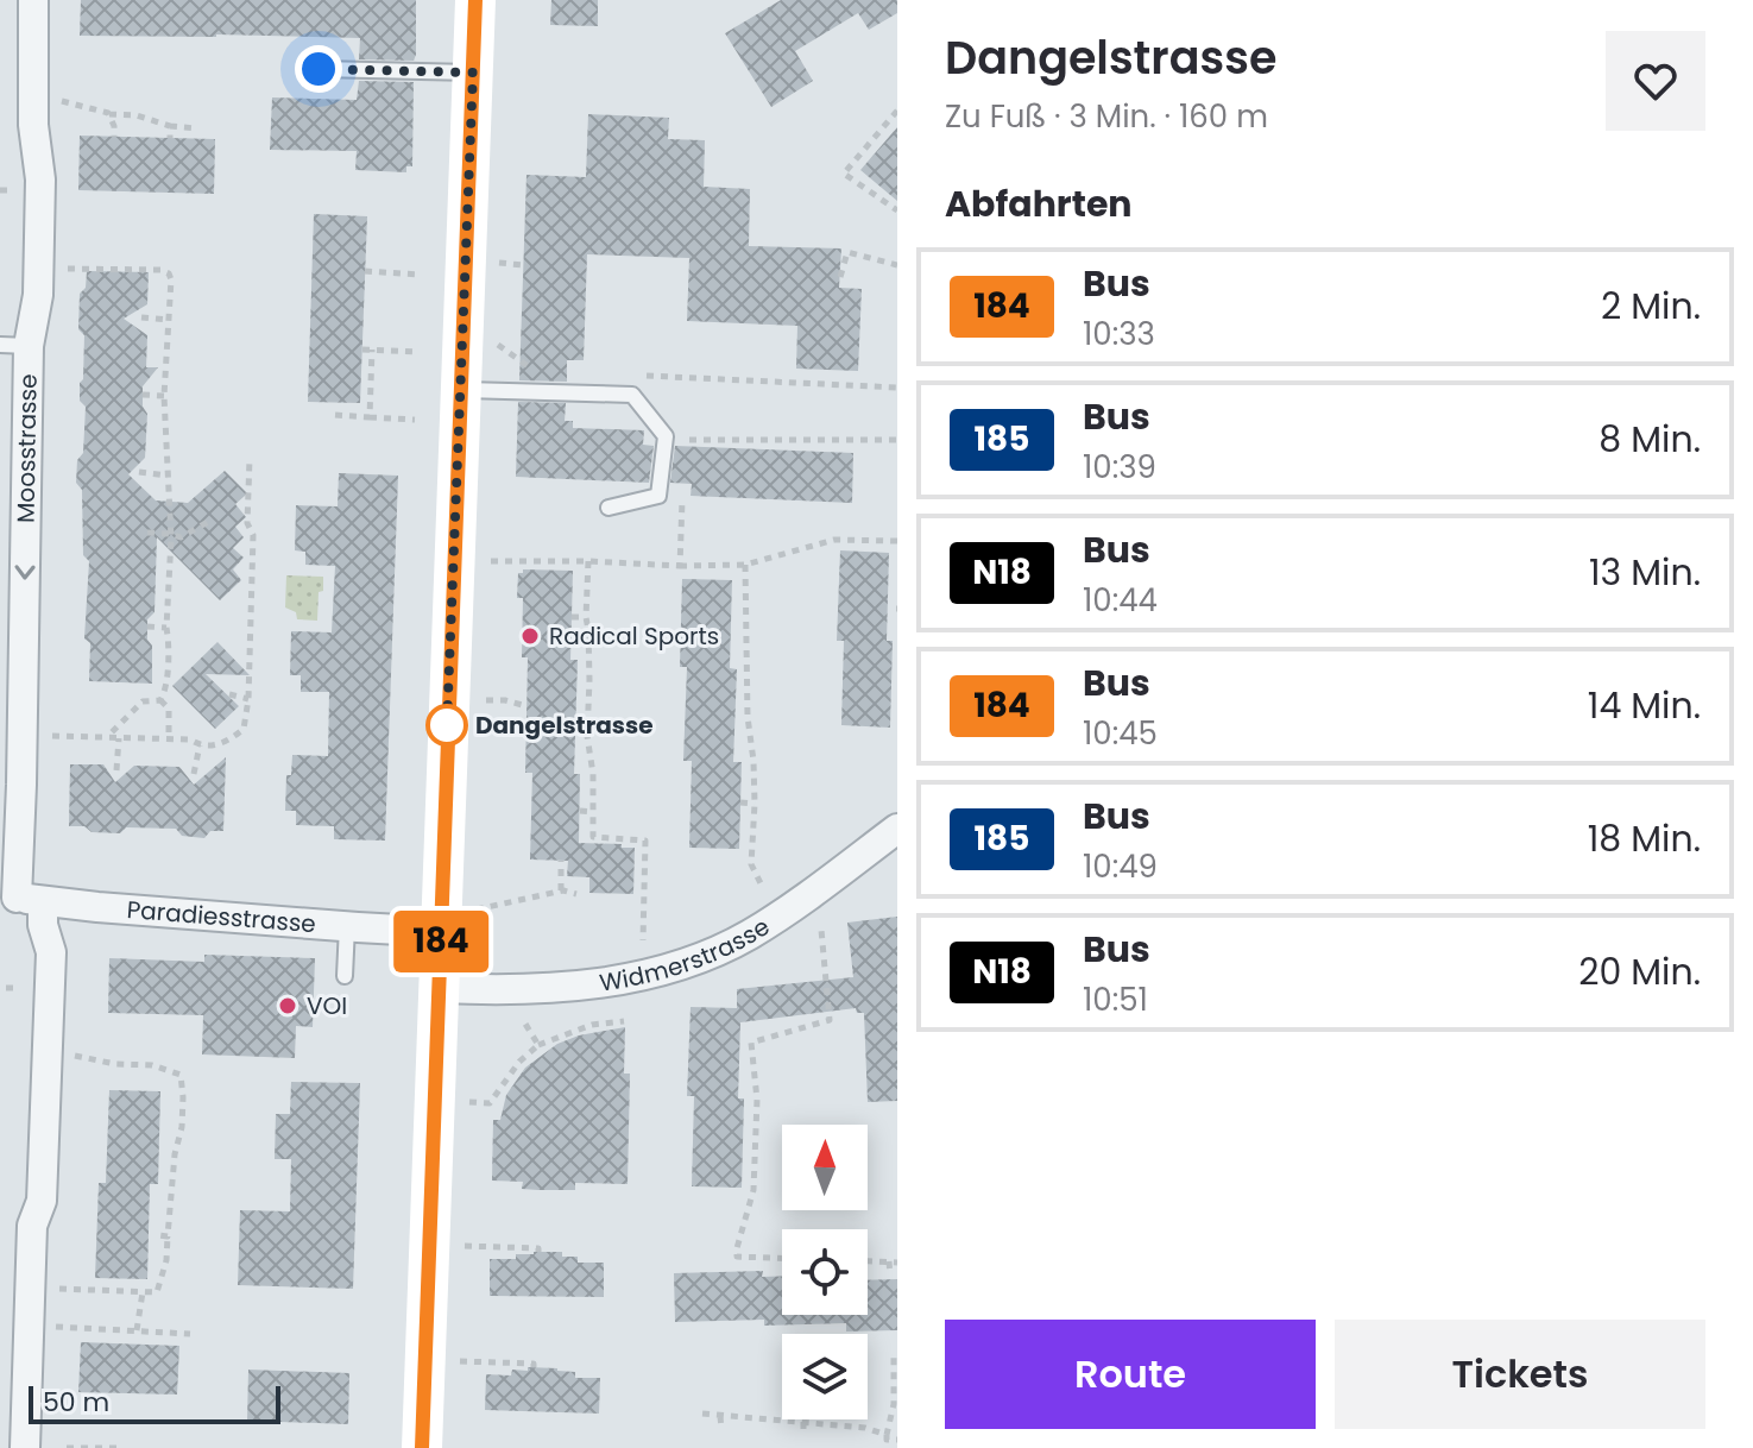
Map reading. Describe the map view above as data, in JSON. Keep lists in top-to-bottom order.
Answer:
{
  "streets": {
    "street": ["Moosstrasse", "Paradiesstrasse", "Widmerstrasse"]
  },
  "crossings": [
    ["Moosstrasse", "Paradiesstrasse"]
  ],
  "one_way": ["Moosstrasse"],
  "places": ["Radical Sports", "Dangelstrasse", "VOI"],
  "lines": ["bus line 184"],
  "scale_bar": "50 m",
  "north": "top",
  "page": {
    "on_map": "184",
    "heading": [
      ["Dangelstrasse", "Zu Fuß · 3 Min. · 160 m"],
      "Abfahrten"
    ],
    "list": [
      {
        "mark": "184",
        "name": "Bus",
        "note": "10:33",
        "value": "2 Min."
      },
      {
        "mark": "185",
        "name": "Bus",
        "note": "10:39",
        "value": "8 Min."
      },
      {
        "mark": "N18",
        "name": "Bus",
        "note": "10:44",
        "value": "13 Min."
      },
      {
        "mark": "184",
        "name": "Bus",
        "note": "10:45",
        "value": "14 Min."
      },
      {
        "mark": "185",
        "name": "Bus",
        "note": "10:49",
        "value": "18 Min."
      },
      {
        "mark": "N18",
        "name": "Bus",
        "note": "10:51",
        "value": "20 Min."
      }
    ],
    "buttons": ["Route", "Tickets"],
    "scale": "50 m"
  }
}
